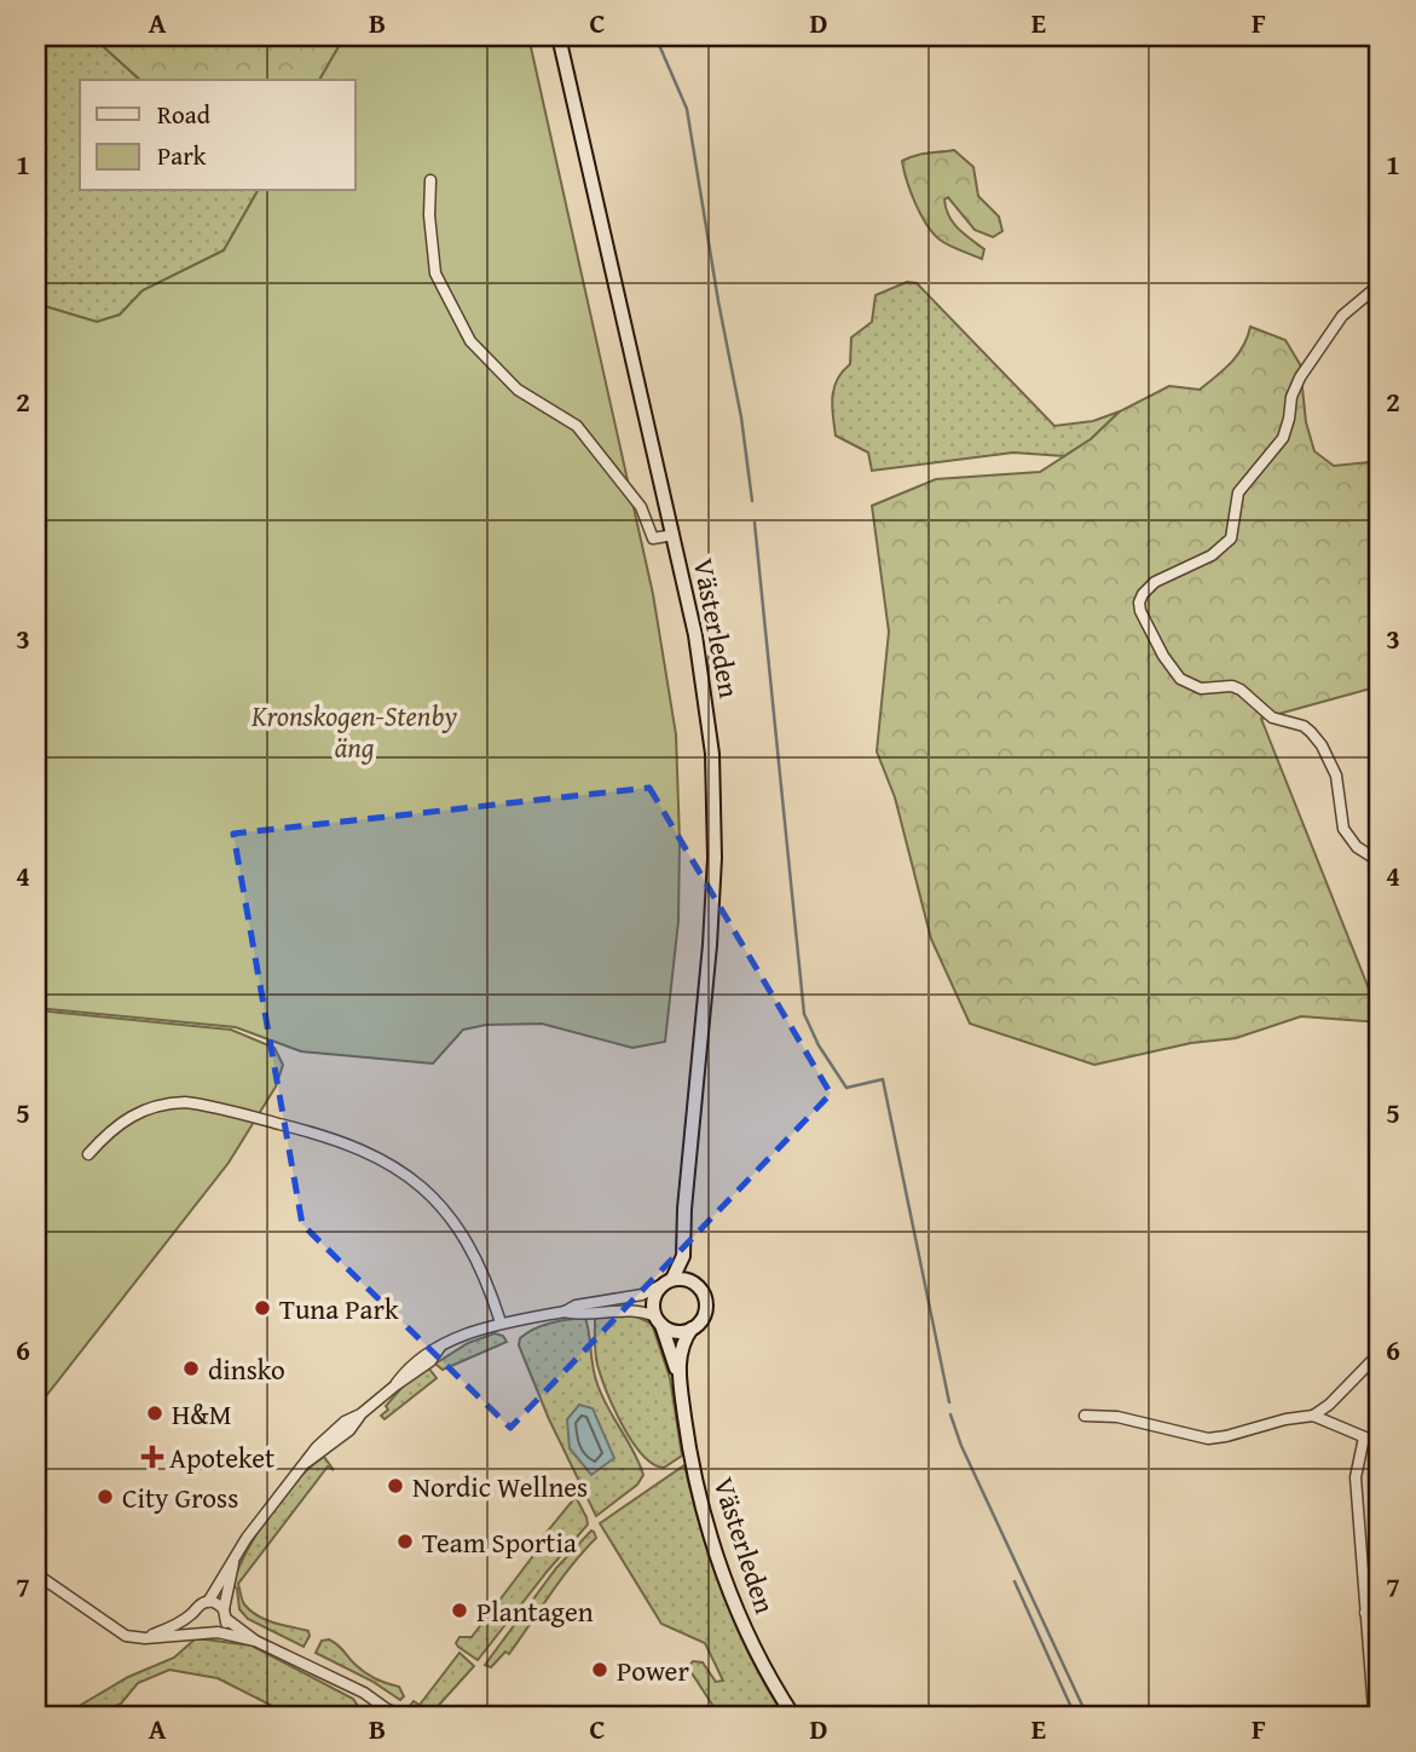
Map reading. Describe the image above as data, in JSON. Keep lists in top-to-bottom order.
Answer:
{
  "streets": {
    "main road": ["Västerleden"]
  },
  "parks": ["Kronskogen-Stenby äng"],
  "places": {
    "other": [
      "Tuna Park",
      "dinsko",
      "H&M",
      "Nordic Wellnes",
      "City Gross",
      "Team Sportia",
      "Plantagen",
      "Power"
    ],
    "health": ["Apoteket"]
  },
  "legend": ["Road", "Park"],
  "grid": {
    "columns": [
      "A",
      "B",
      "C",
      "D",
      "E",
      "F"
    ],
    "rows": [
      "1",
      "2",
      "3",
      "4",
      "5",
      "6",
      "7"
    ]
  }
}
